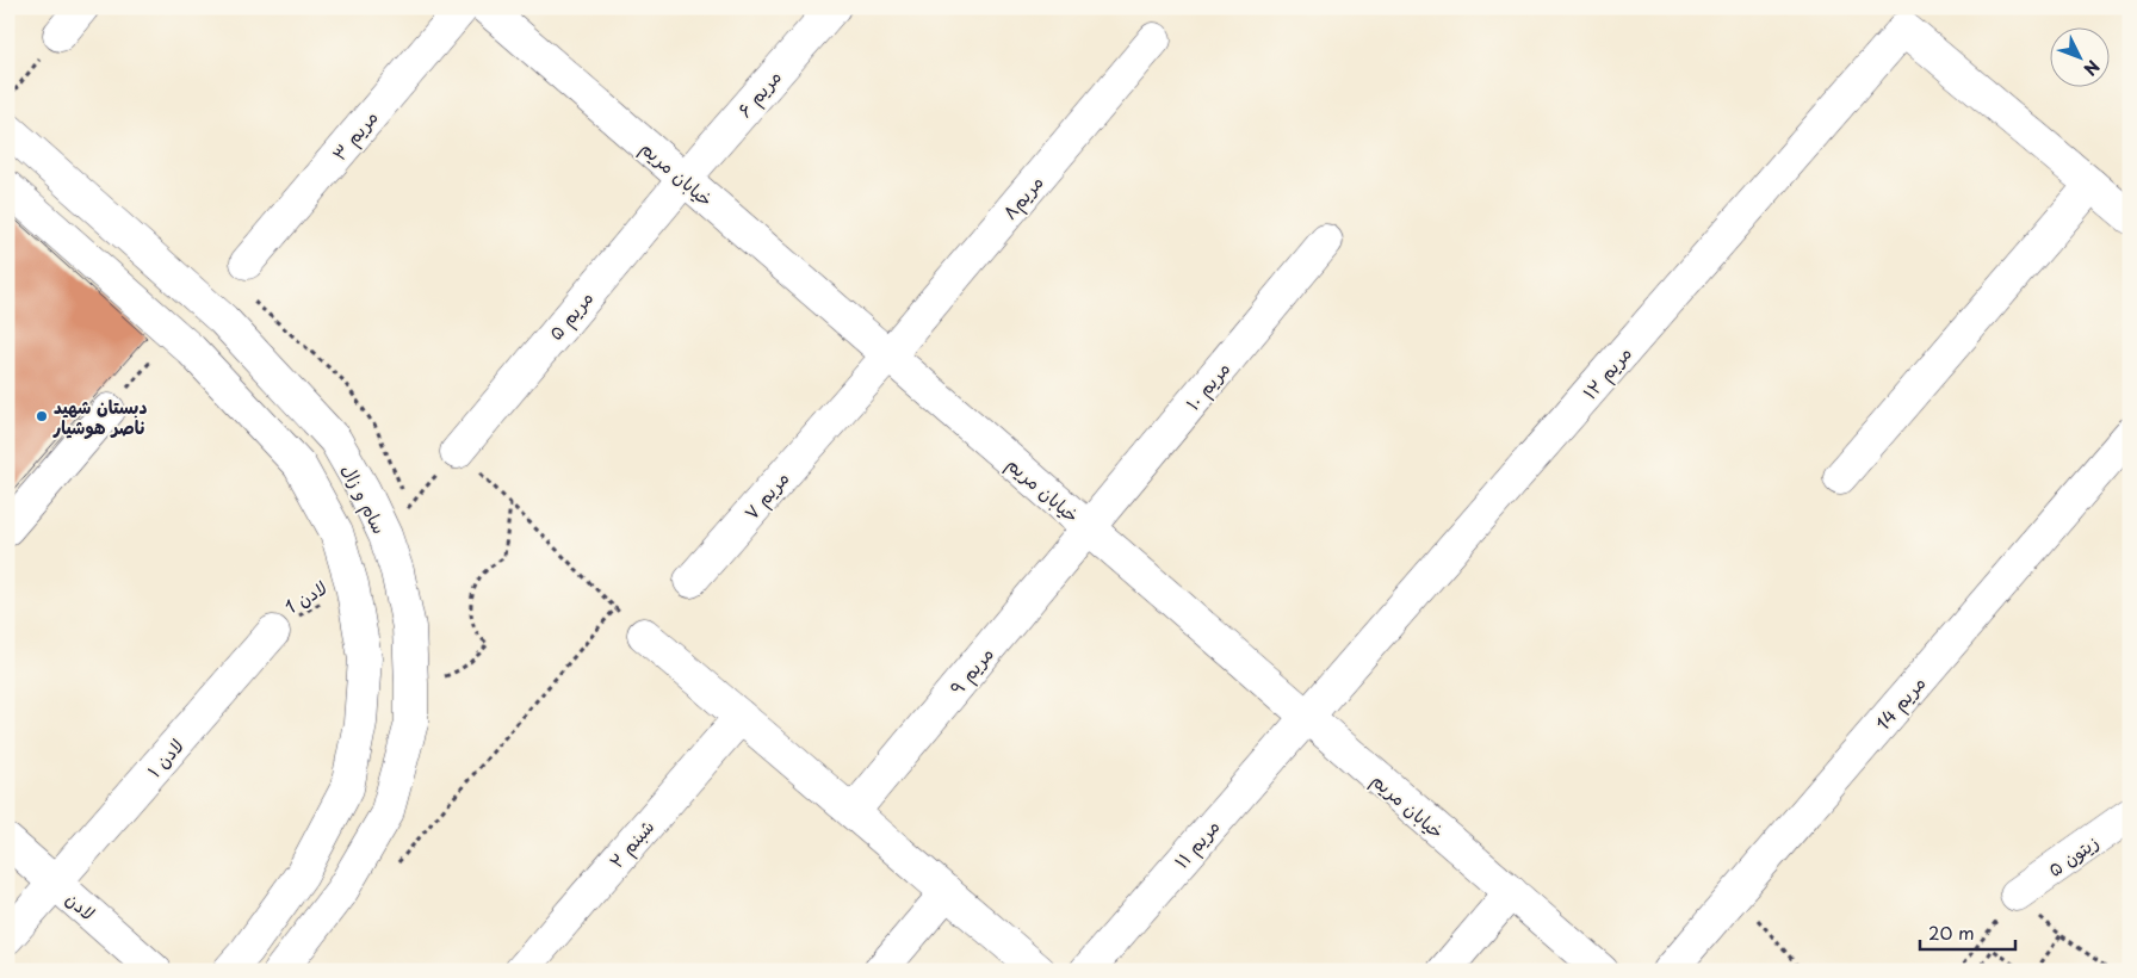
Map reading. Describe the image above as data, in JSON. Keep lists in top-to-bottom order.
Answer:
{
  "streets": {
    "street": [
      "مریم ۶",
      "مریم ۳",
      "خیابان مریم",
      "مریم۸",
      "مریم ۵",
      "مریم ۱۲",
      "مریم ۱۰",
      "مریم ۷",
      "سام و زال",
      "مریم ۹",
      "مریم 14",
      "لادن ۱",
      "شبنم ۲",
      "مریم ۱۱",
      "زیتون ۵",
      "لادن"
    ],
    "path": ["لادن 1"]
  },
  "crossings": [
    ["مریم ۶", "خیابان مریم"],
    ["مریم ۶", "مریم ۵"],
    ["خیابان مریم", "مریم۸"],
    ["خیابان مریم", "مریم ۵"],
    ["خیابان مریم", "مریم ۱۲"],
    ["خیابان مریم", "مریم ۱۰"],
    ["خیابان مریم", "مریم ۷"],
    ["خیابان مریم", "مریم ۹"],
    ["خیابان مریم", "مریم ۱۱"],
    ["مریم۸", "مریم ۷"],
    ["مریم ۱۲", "مریم ۱۱"],
    ["مریم ۱۰", "مریم ۹"],
    ["لادن 1", "لادن ۱"],
    ["لادن ۱", "لادن"]
  ],
  "places": ["دبستان شهید ناصر هوشیار"],
  "scale_bar": "20 m",
  "north": "bottom right"
}
